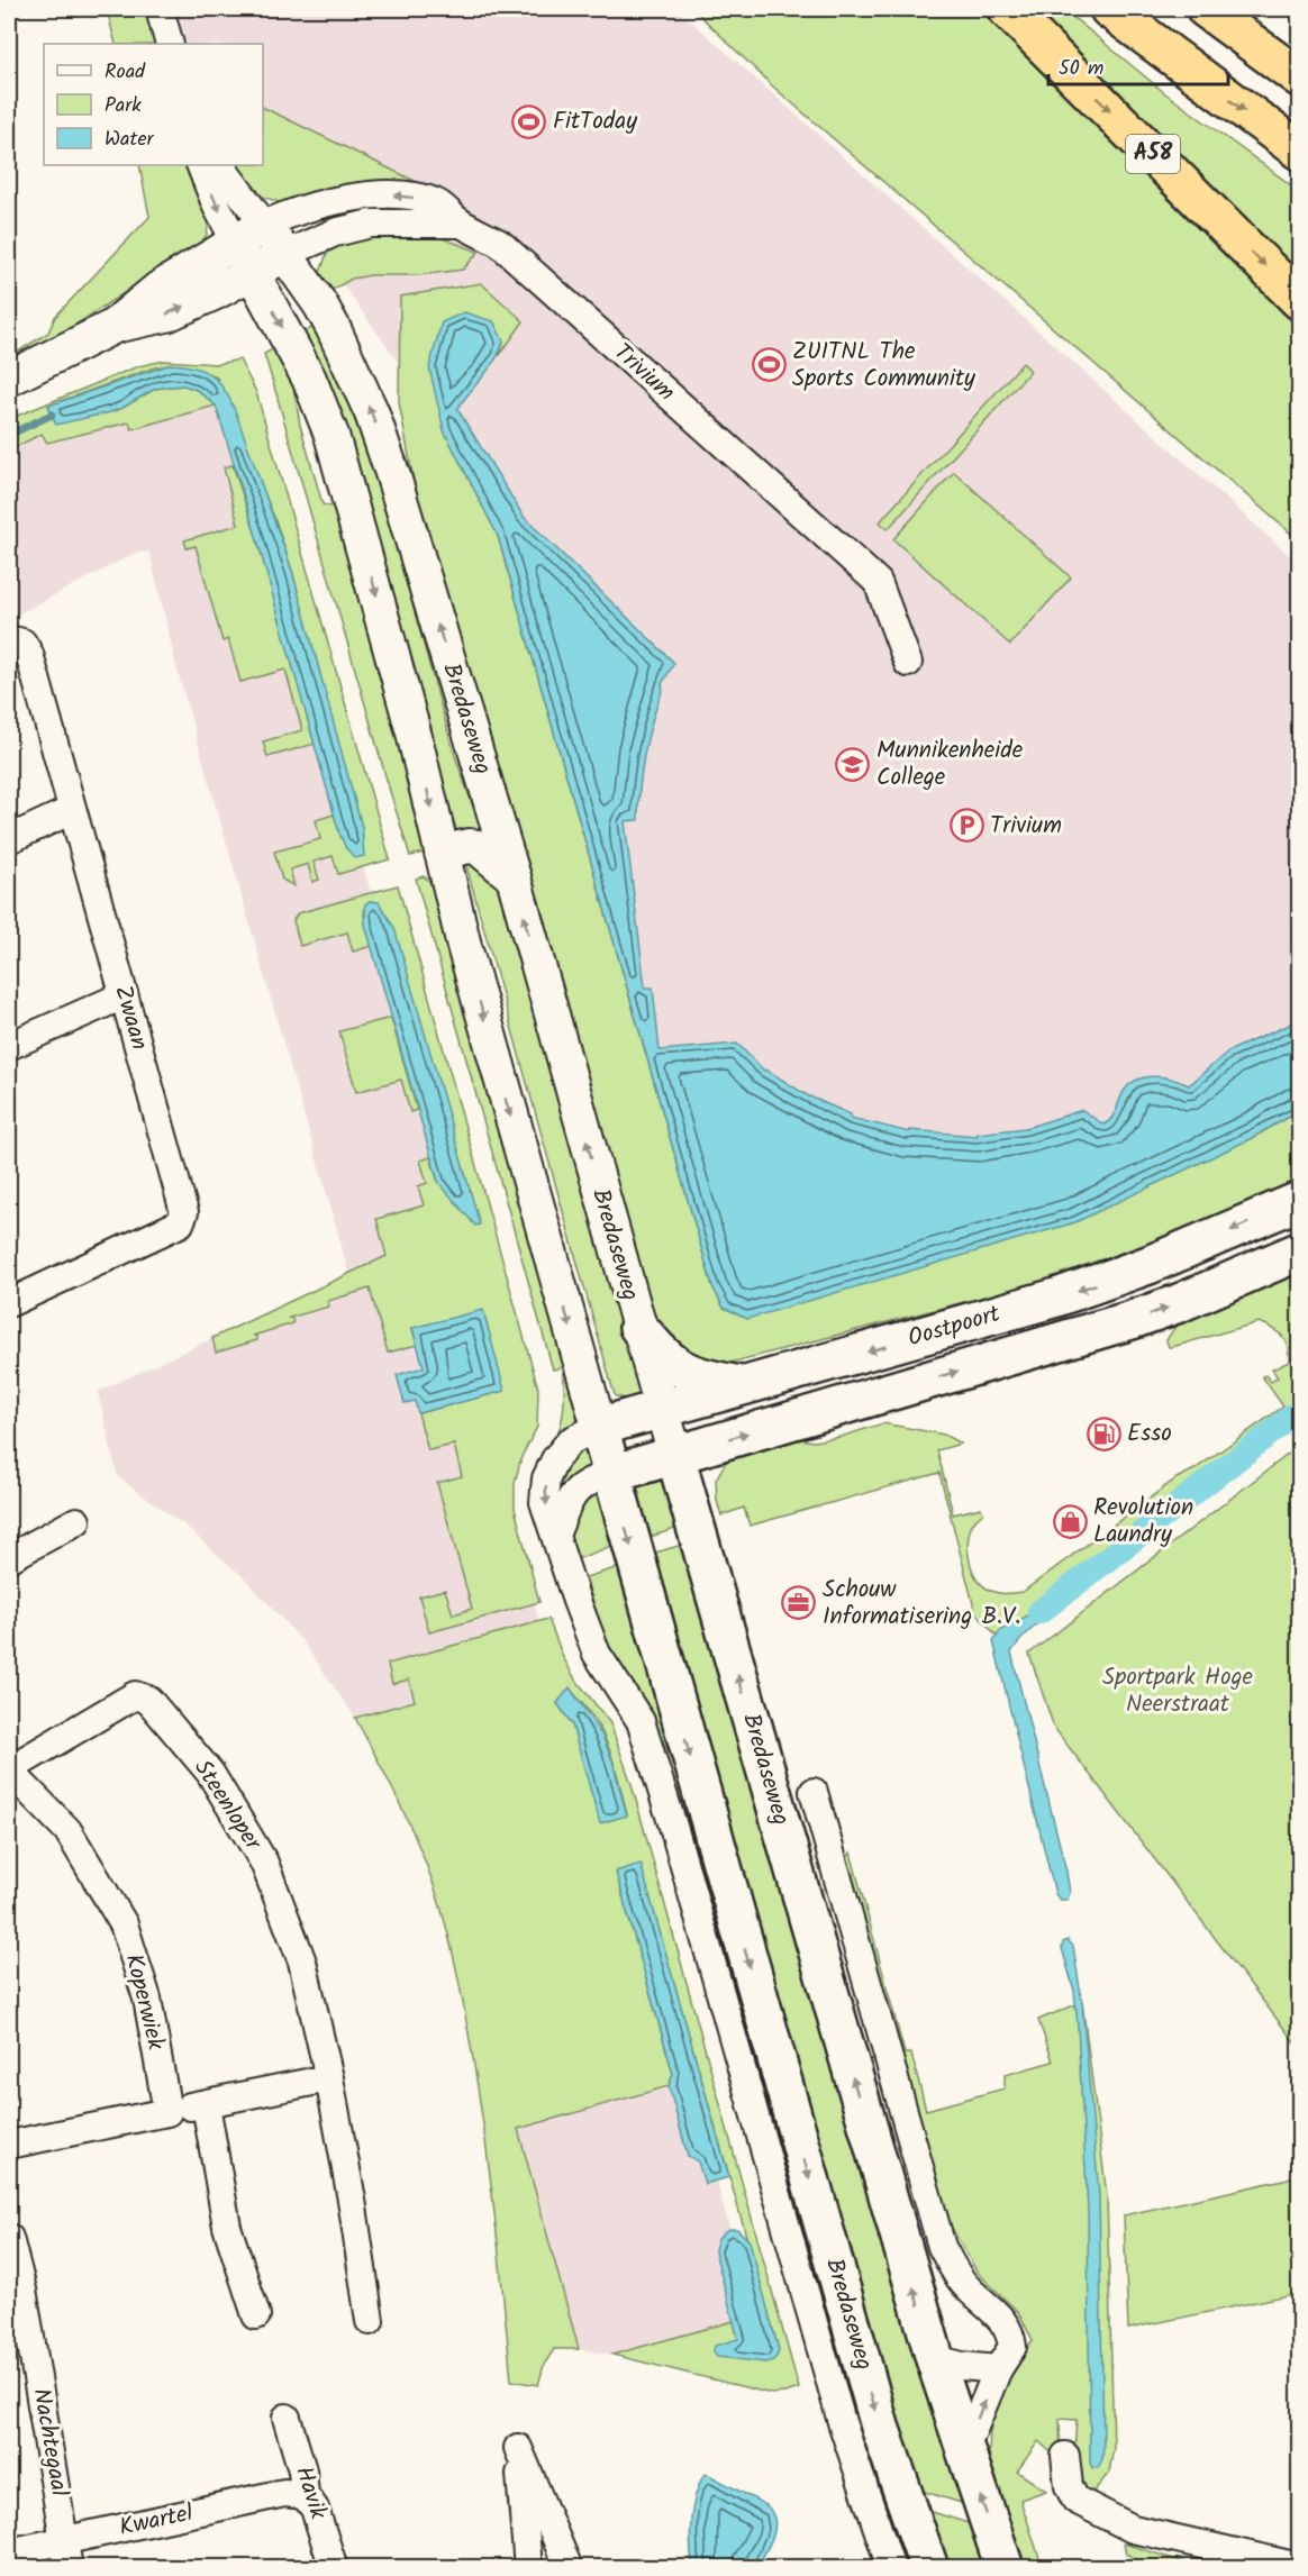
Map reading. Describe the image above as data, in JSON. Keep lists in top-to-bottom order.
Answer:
{
  "streets": {
    "highway": ["A58"],
    "main road": ["Bredaseweg", "Oostpoort"],
    "street": [
      "Trivium",
      "Zwaan",
      "Steenloper",
      "Koperwiek",
      "Nachtegaal",
      "Havik",
      "Kwartel"
    ]
  },
  "crossings": [
    ["Trivium", "Bredaseweg"],
    ["Bredaseweg", "Oostpoort"],
    ["Steenloper", "Koperwiek"],
    ["Nachtegaal", "Kwartel"],
    ["Havik", "Kwartel"]
  ],
  "parks": ["Sportpark Hoge Neerstraat"],
  "places": {
    "sports": ["FitToday", "ZUITNL The Sports Community"],
    "school or university": ["Munnikenheide College"],
    "parking": ["Trivium"],
    "fuel station": ["Esso"],
    "shop": ["Revolution Laundry"],
    "office": ["Schouw Informatisering B.V."]
  },
  "legend": ["Road", "Park", "Water"],
  "scale_bar": "50 m"
}
